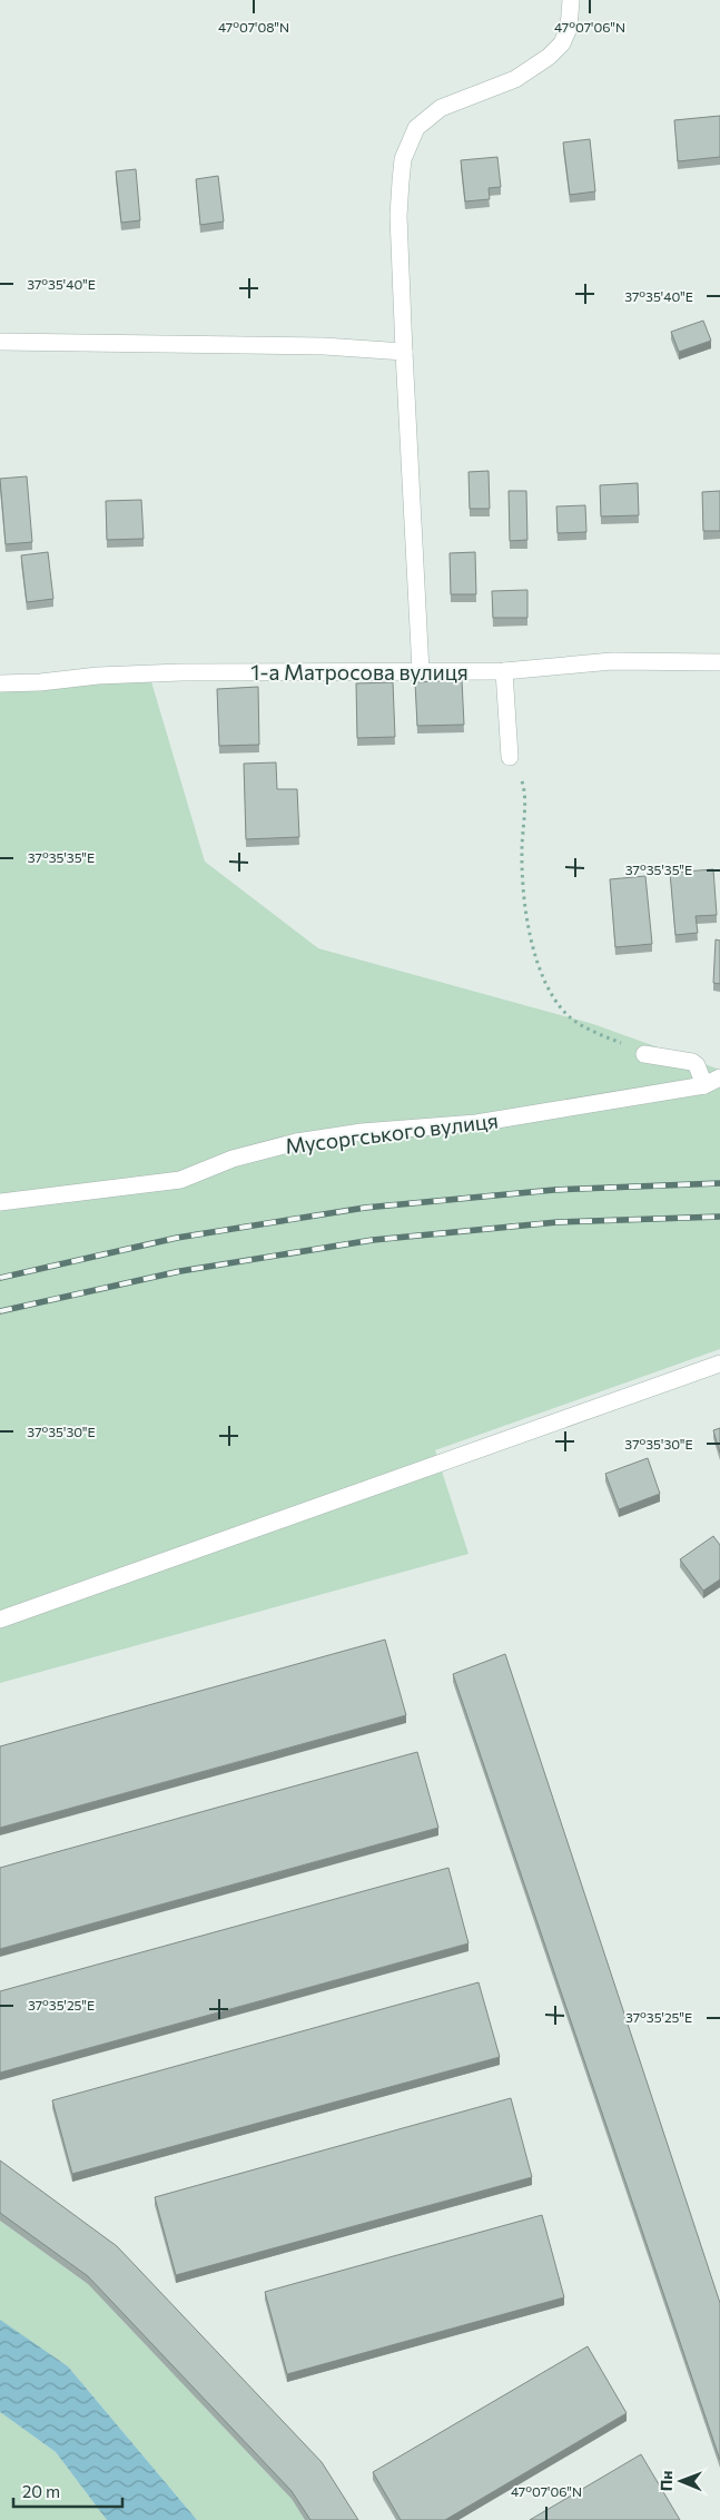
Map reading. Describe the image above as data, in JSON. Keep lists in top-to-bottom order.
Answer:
{
  "streets": {
    "street": ["1-а Матросова вулиця", "Мусоргського вулиця"]
  },
  "scale_bar": "20 m",
  "north": "left",
  "coordinates": [
    "47°07'08\"N",
    "47°07'06\"N",
    "37°35'40\"E",
    "37°35'35\"E",
    "37°35'30\"E",
    "37°35'25\"E"
  ]
}
